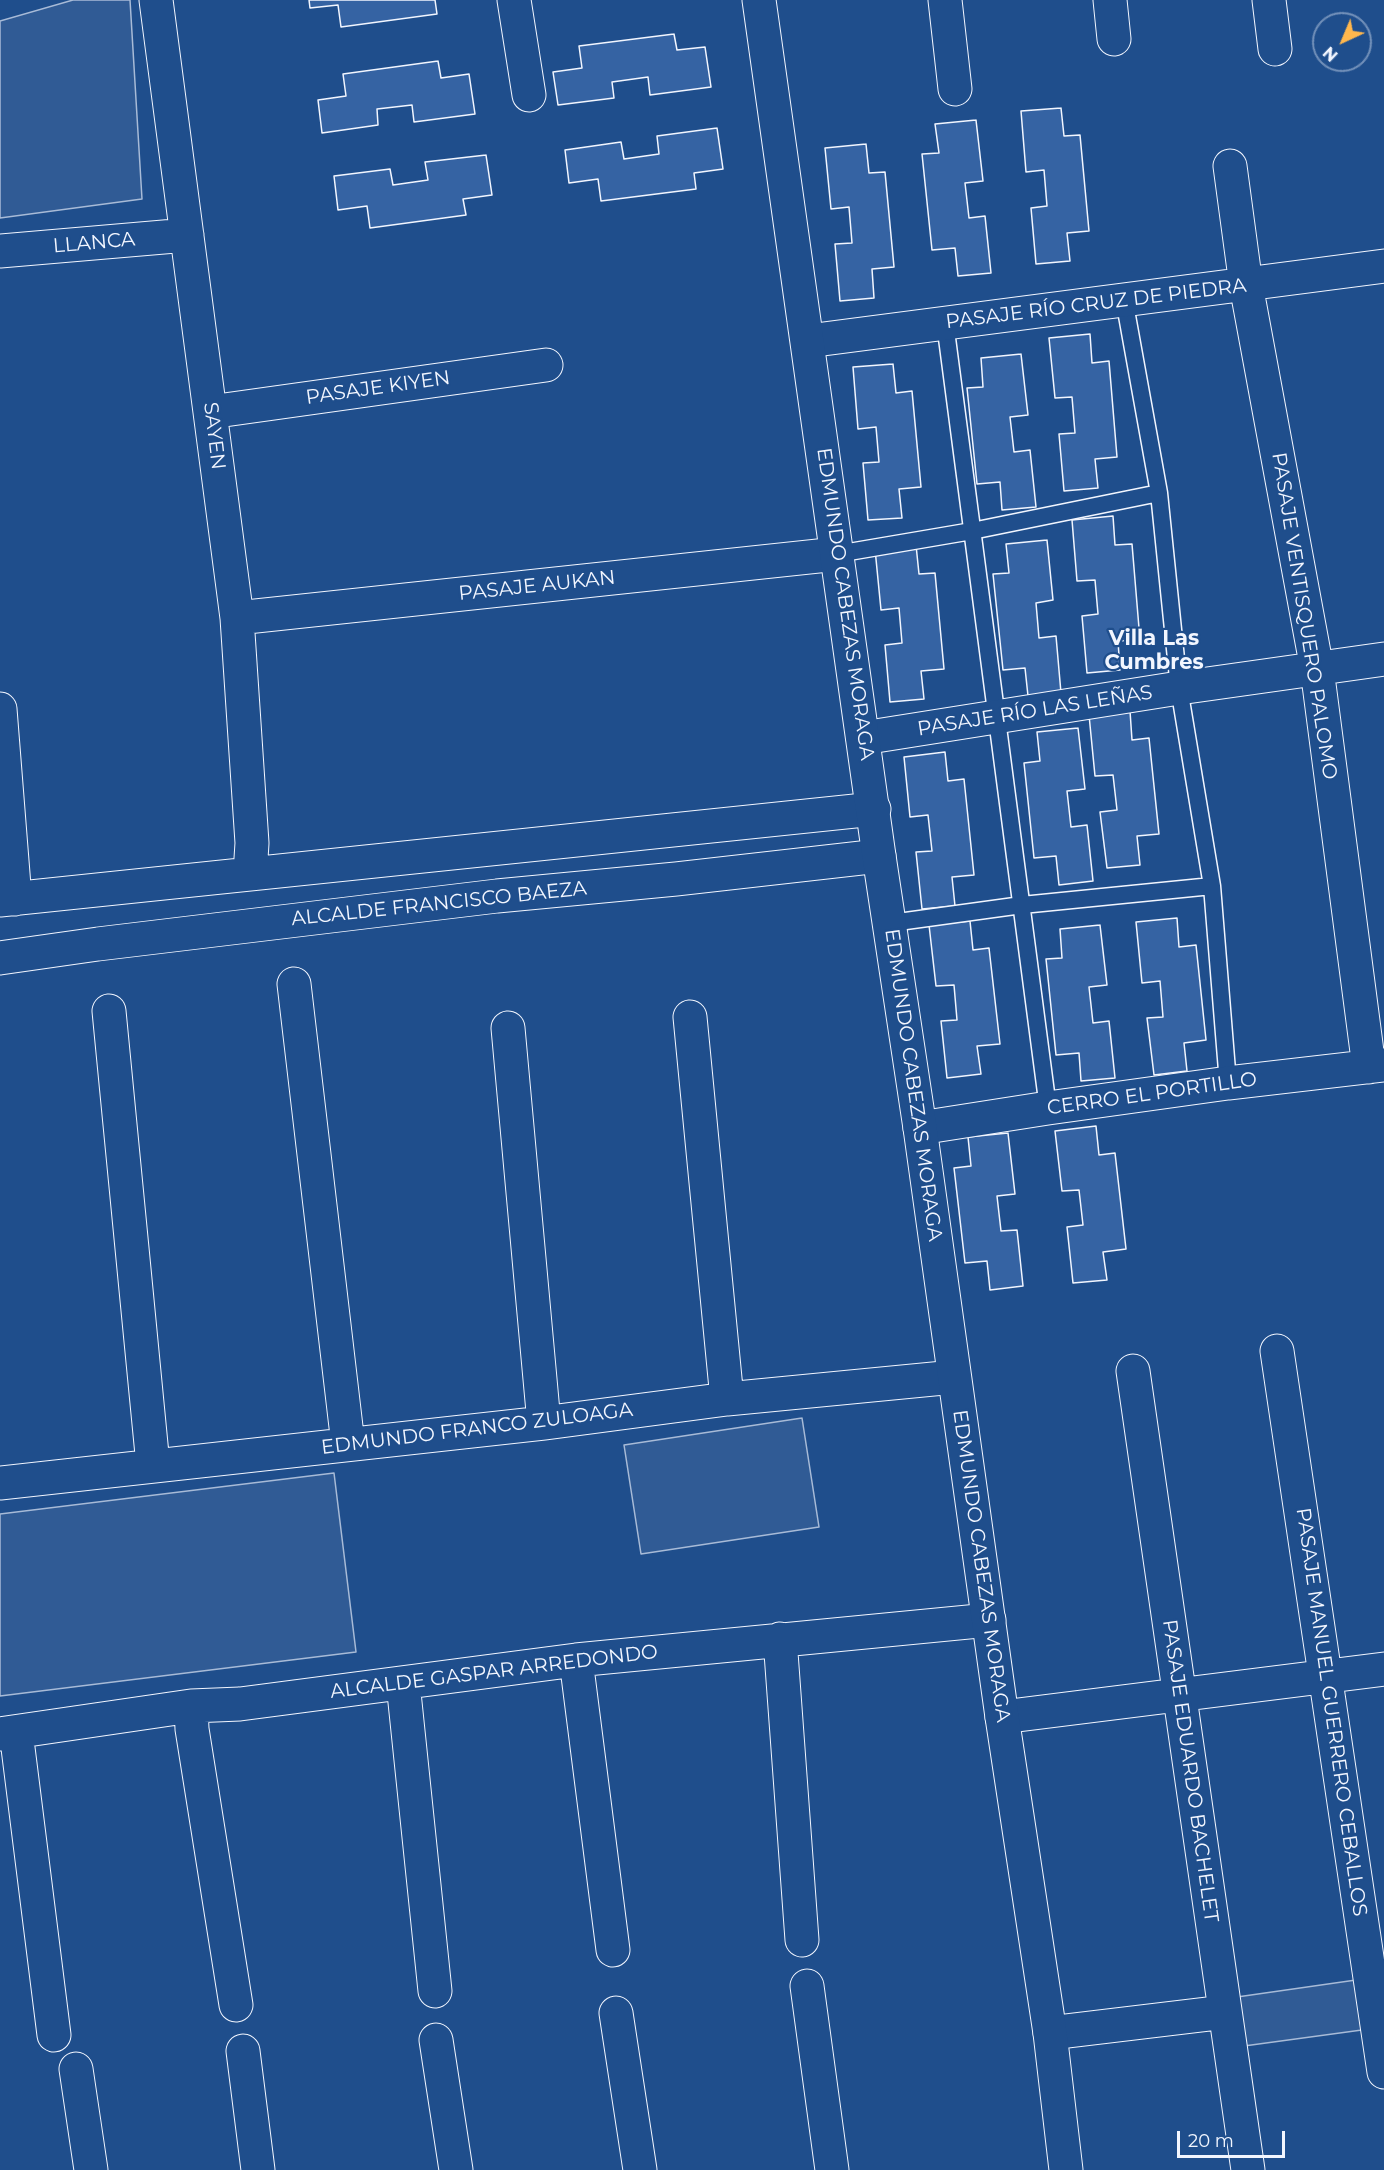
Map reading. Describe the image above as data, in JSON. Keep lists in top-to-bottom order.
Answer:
{
  "streets": {
    "street": [
      "LLANCA",
      "PASAJE RÍO CRUZ DE PIEDRA",
      "PASAJE KIYEN",
      "SAYEN",
      "PASAJE AUKAN",
      "EDMUNDO CABEZAS MORAGA",
      "PASAJE VENTISQUERO PALOMO",
      "PASAJE RÍO LAS LEÑAS",
      "ALCALDE FRANCISCO BAEZA",
      "CERRO EL PORTILLO",
      "EDMUNDO FRANCO ZULOAGA",
      "ALCALDE GASPAR ARREDONDO",
      "PASAJE MANUEL GUERRERO CEBALLOS",
      "PASAJE EDUARDO BACHELET"
    ]
  },
  "crossings": [
    ["LLANCA", "SAYEN"],
    ["PASAJE RÍO CRUZ DE PIEDRA", "EDMUNDO CABEZAS MORAGA"],
    ["PASAJE RÍO CRUZ DE PIEDRA", "PASAJE VENTISQUERO PALOMO"],
    ["PASAJE KIYEN", "SAYEN"],
    ["SAYEN", "PASAJE AUKAN"],
    ["PASAJE AUKAN", "EDMUNDO CABEZAS MORAGA"],
    ["EDMUNDO CABEZAS MORAGA", "PASAJE RÍO LAS LEÑAS"],
    ["EDMUNDO CABEZAS MORAGA", "ALCALDE FRANCISCO BAEZA"],
    ["EDMUNDO CABEZAS MORAGA", "CERRO EL PORTILLO"],
    ["EDMUNDO CABEZAS MORAGA", "EDMUNDO FRANCO ZULOAGA"],
    ["EDMUNDO CABEZAS MORAGA", "ALCALDE GASPAR ARREDONDO"],
    ["PASAJE VENTISQUERO PALOMO", "PASAJE RÍO LAS LEÑAS"],
    ["PASAJE VENTISQUERO PALOMO", "CERRO EL PORTILLO"]
  ],
  "districts": ["Villa Las Cumbres"],
  "scale_bar": "20 m",
  "north": "bottom left"
}
